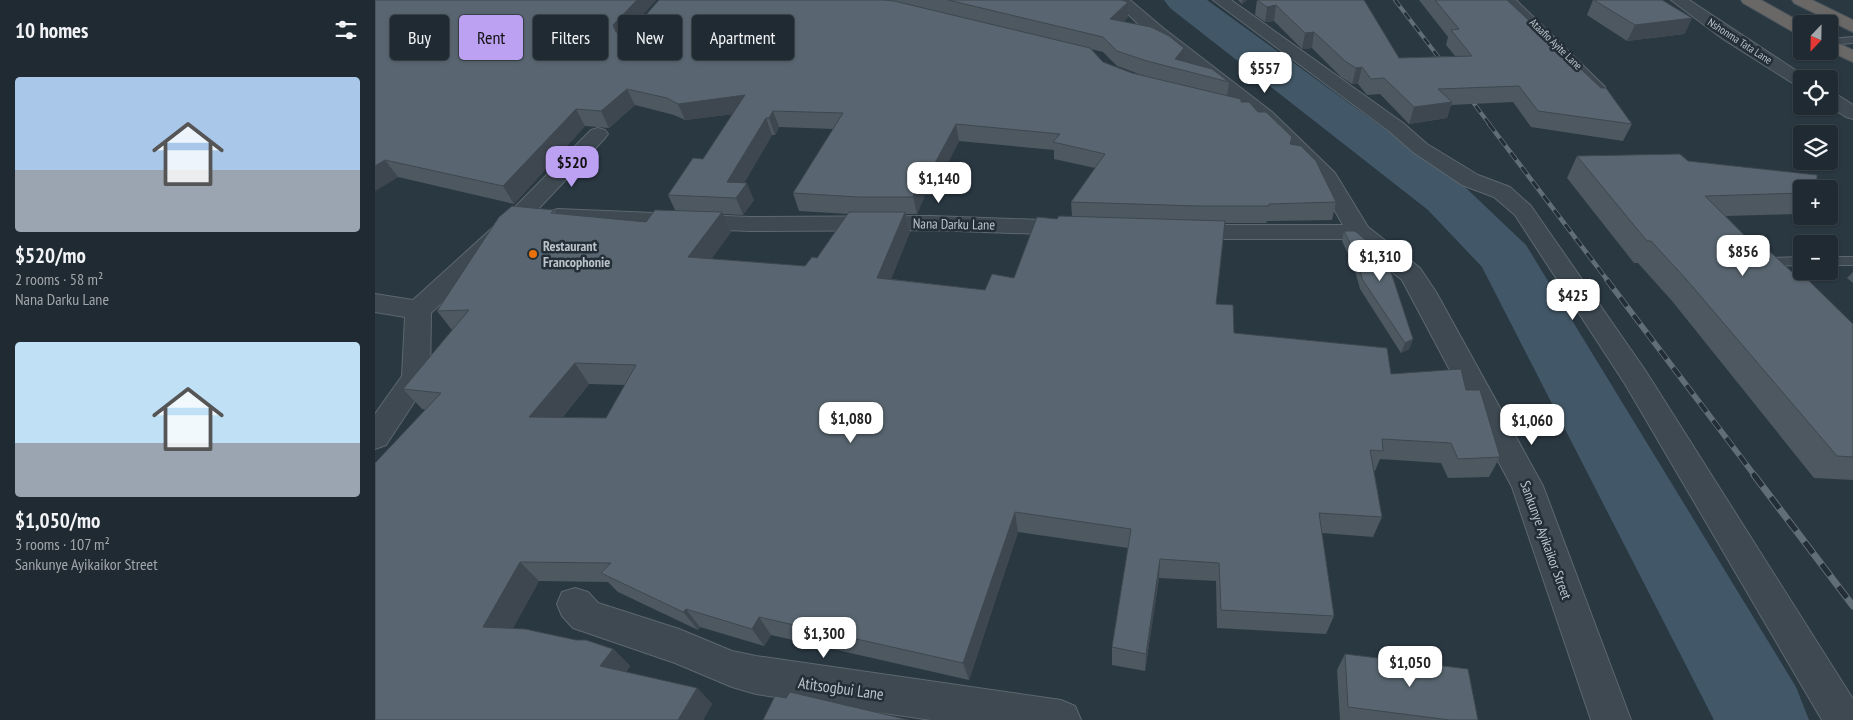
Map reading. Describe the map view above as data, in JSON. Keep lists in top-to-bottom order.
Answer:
{
  "streets": {
    "street": [
      "Nshonma Tata Lane",
      "Nana Darku Lane",
      "Sankunye Ayikaikor Street",
      "Atitsogbui Lane"
    ],
    "lane": ["Ataafio Ayite Lane"]
  },
  "places": ["Restaurant Francophonie"],
  "north": "bottom",
  "page": {
    "heading": "10 homes",
    "map_buttons": ["+", "−"],
    "chip": [
      "Buy",
      "Rent",
      "Filters",
      "New",
      "Apartment"
    ],
    "price": [
      "$557",
      "$520",
      "$1,140",
      "$856",
      "$1,310",
      "$425",
      "$1,080",
      "$1,060",
      "$1,300",
      "$1,050"
    ],
    "list": [
      {
        "name": "$520/mo",
        "note": "2 rooms · 58 m² · Nana Darku Lane"
      },
      {
        "name": "$1,050/mo",
        "note": "3 rooms · 107 m² · Sankunye Ayikaikor Street"
      }
    ]
  }
}
